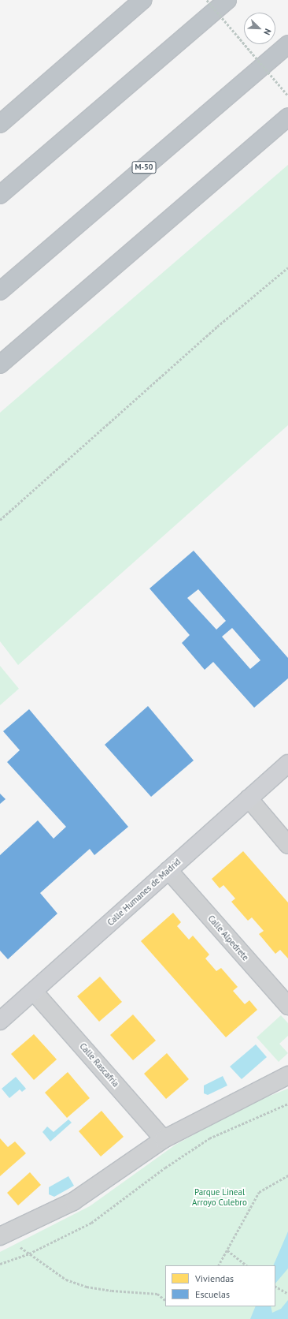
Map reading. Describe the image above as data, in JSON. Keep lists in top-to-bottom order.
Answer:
{
  "streets": {
    "highway": ["M-50"],
    "street": ["Calle Humanes de Madrid", "Calle Alpedrete", "Calle Rascafria"]
  },
  "crossings": [
    ["Calle Humanes de Madrid", "Calle Alpedrete"],
    ["Calle Humanes de Madrid", "Calle Rascafria"]
  ],
  "parks": ["Parque Lineal Arroyo Culebro"],
  "legend": ["Viviendas", "Escuelas"],
  "north": "bottom right"
}
